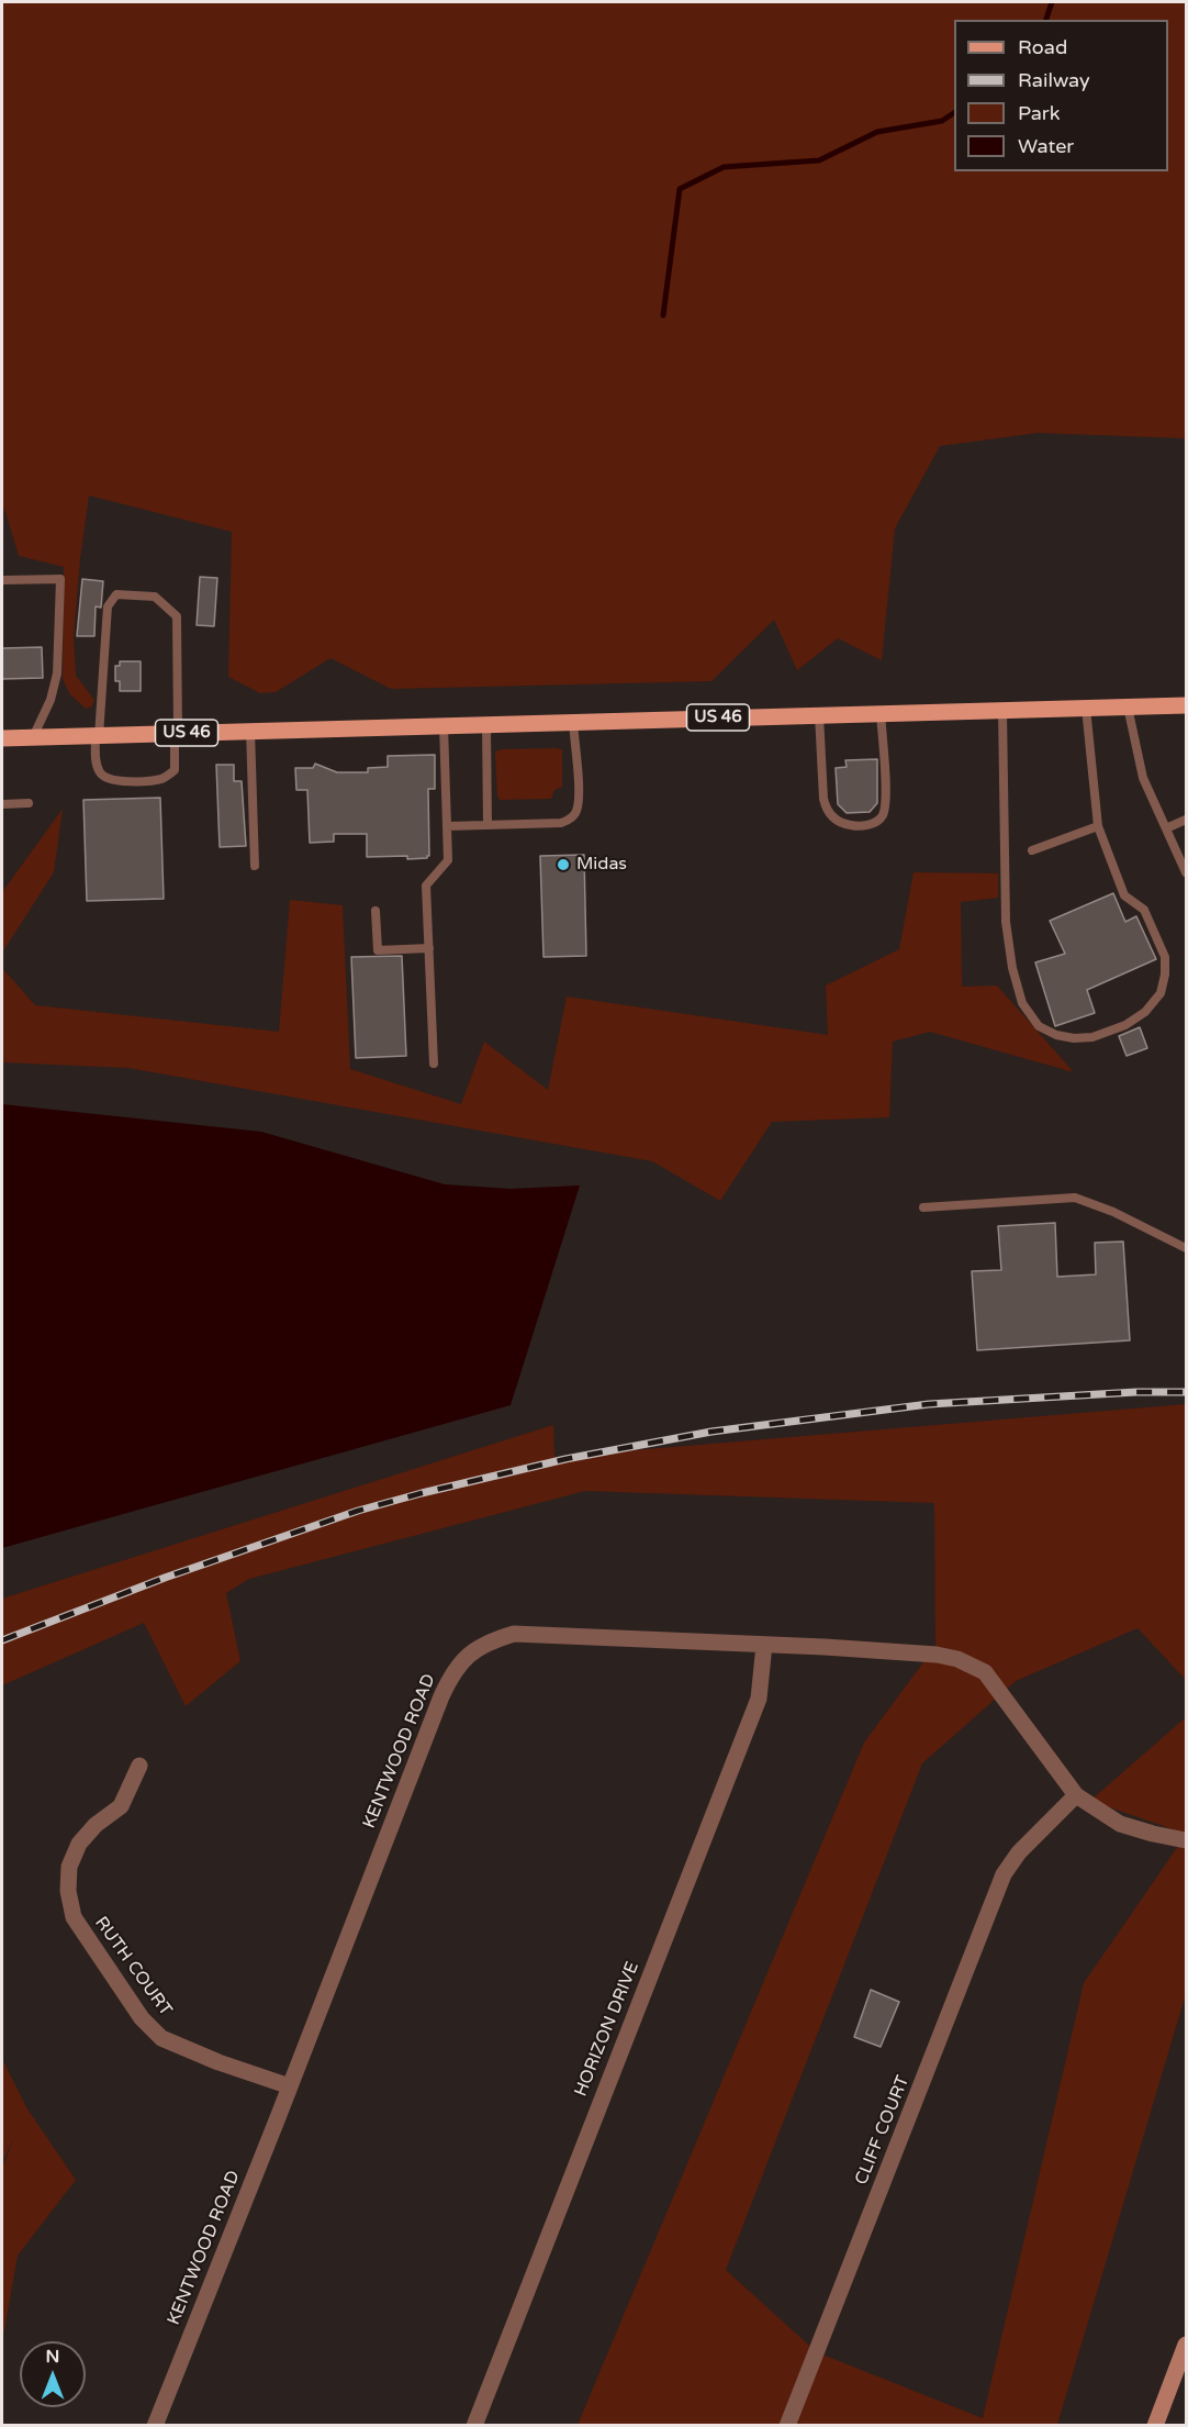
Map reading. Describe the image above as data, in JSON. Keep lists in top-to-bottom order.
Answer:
{
  "streets": {
    "main road": ["US 46"],
    "street": [
      "KENTWOOD ROAD",
      "RUTH COURT",
      "HORIZON DRIVE",
      "CLIFF COURT"
    ]
  },
  "crossings": [
    ["KENTWOOD ROAD", "RUTH COURT"],
    ["KENTWOOD ROAD", "HORIZON DRIVE"],
    ["KENTWOOD ROAD", "CLIFF COURT"]
  ],
  "places": ["Midas"],
  "legend": [
    "Road",
    "Railway",
    "Park",
    "Water"
  ],
  "north": "top"
}
